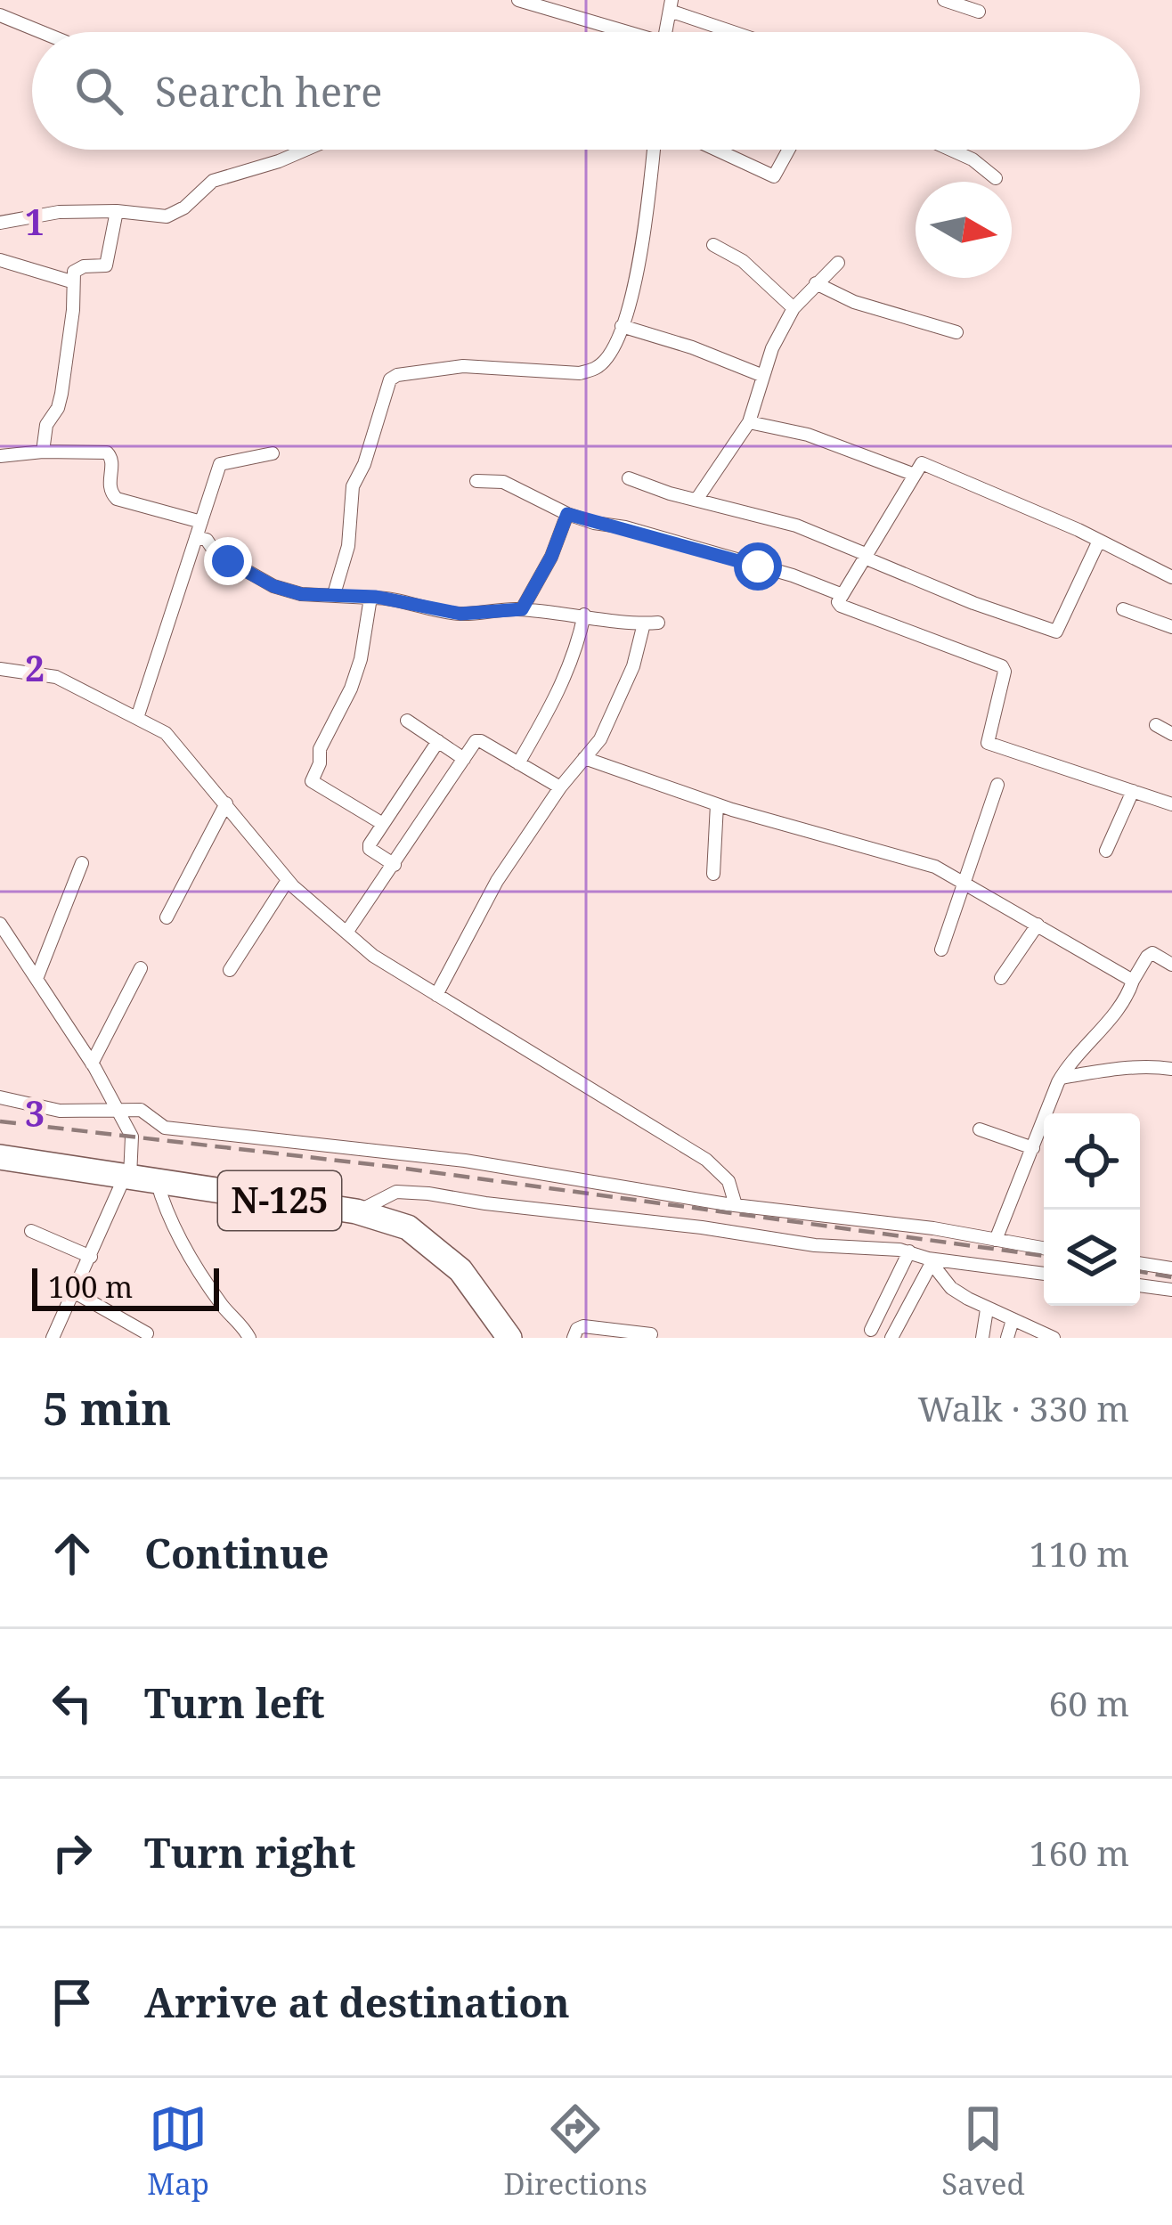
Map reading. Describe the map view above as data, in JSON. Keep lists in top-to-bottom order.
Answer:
{
  "streets": {
    "highway": ["N-125"]
  },
  "scale_bar": "100 m",
  "north": "right",
  "page": {
    "search": "Search here",
    "scale": "100 m",
    "heading": ["5 min", "Walk · 330 m"],
    "list": [
      ["Continue", "110 m"],
      ["Turn left", "60 m"],
      ["Turn right", "160 m"],
      "Arrive at destination"
    ],
    "nav": ["Map", "Directions", "Saved"]
  },
  "grid": {
    "rows": ["1", "2", "3"]
  }
}
